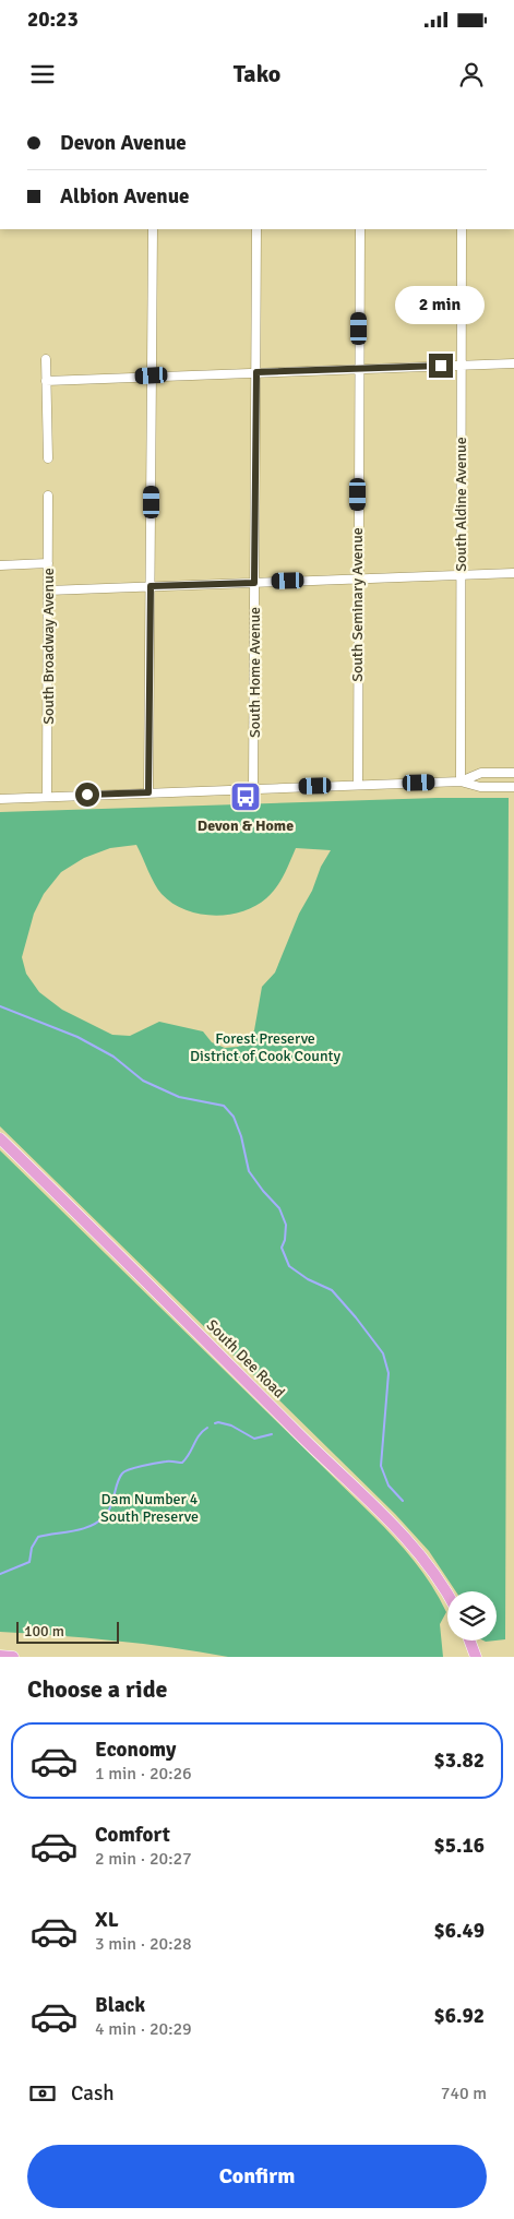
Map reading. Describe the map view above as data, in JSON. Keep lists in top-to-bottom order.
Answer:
{
  "streets": {
    "main road": ["South Dee Road"],
    "street": [
      "South Aldine Avenue",
      "South Seminary Avenue",
      "South Broadway Avenue",
      "South Home Avenue"
    ]
  },
  "parks": ["Forest Preserve District of Cook County", "Dam Number 4 South Preserve"],
  "places": {
    "bus stop": ["Devon & Home"]
  },
  "scale_bar": "100 m",
  "page": {
    "status": "20:23",
    "header": "Tako",
    "banner": ["Devon Avenue", "Albion Avenue"],
    "bubble": "2 min",
    "scale": "100 m",
    "heading": "Choose a ride",
    "list": [
      {
        "name": "Economy",
        "note": "1 min · 20:26",
        "value": "$3.82"
      },
      {
        "name": "Comfort",
        "note": "2 min · 20:27",
        "value": "$5.16"
      },
      {
        "name": "XL",
        "note": "3 min · 20:28",
        "value": "$6.49"
      },
      {
        "name": "Black",
        "note": "4 min · 20:29",
        "value": "$6.92"
      }
    ],
    "pay": ["Cash", "740 m"],
    "buttons": "Confirm"
  }
}
